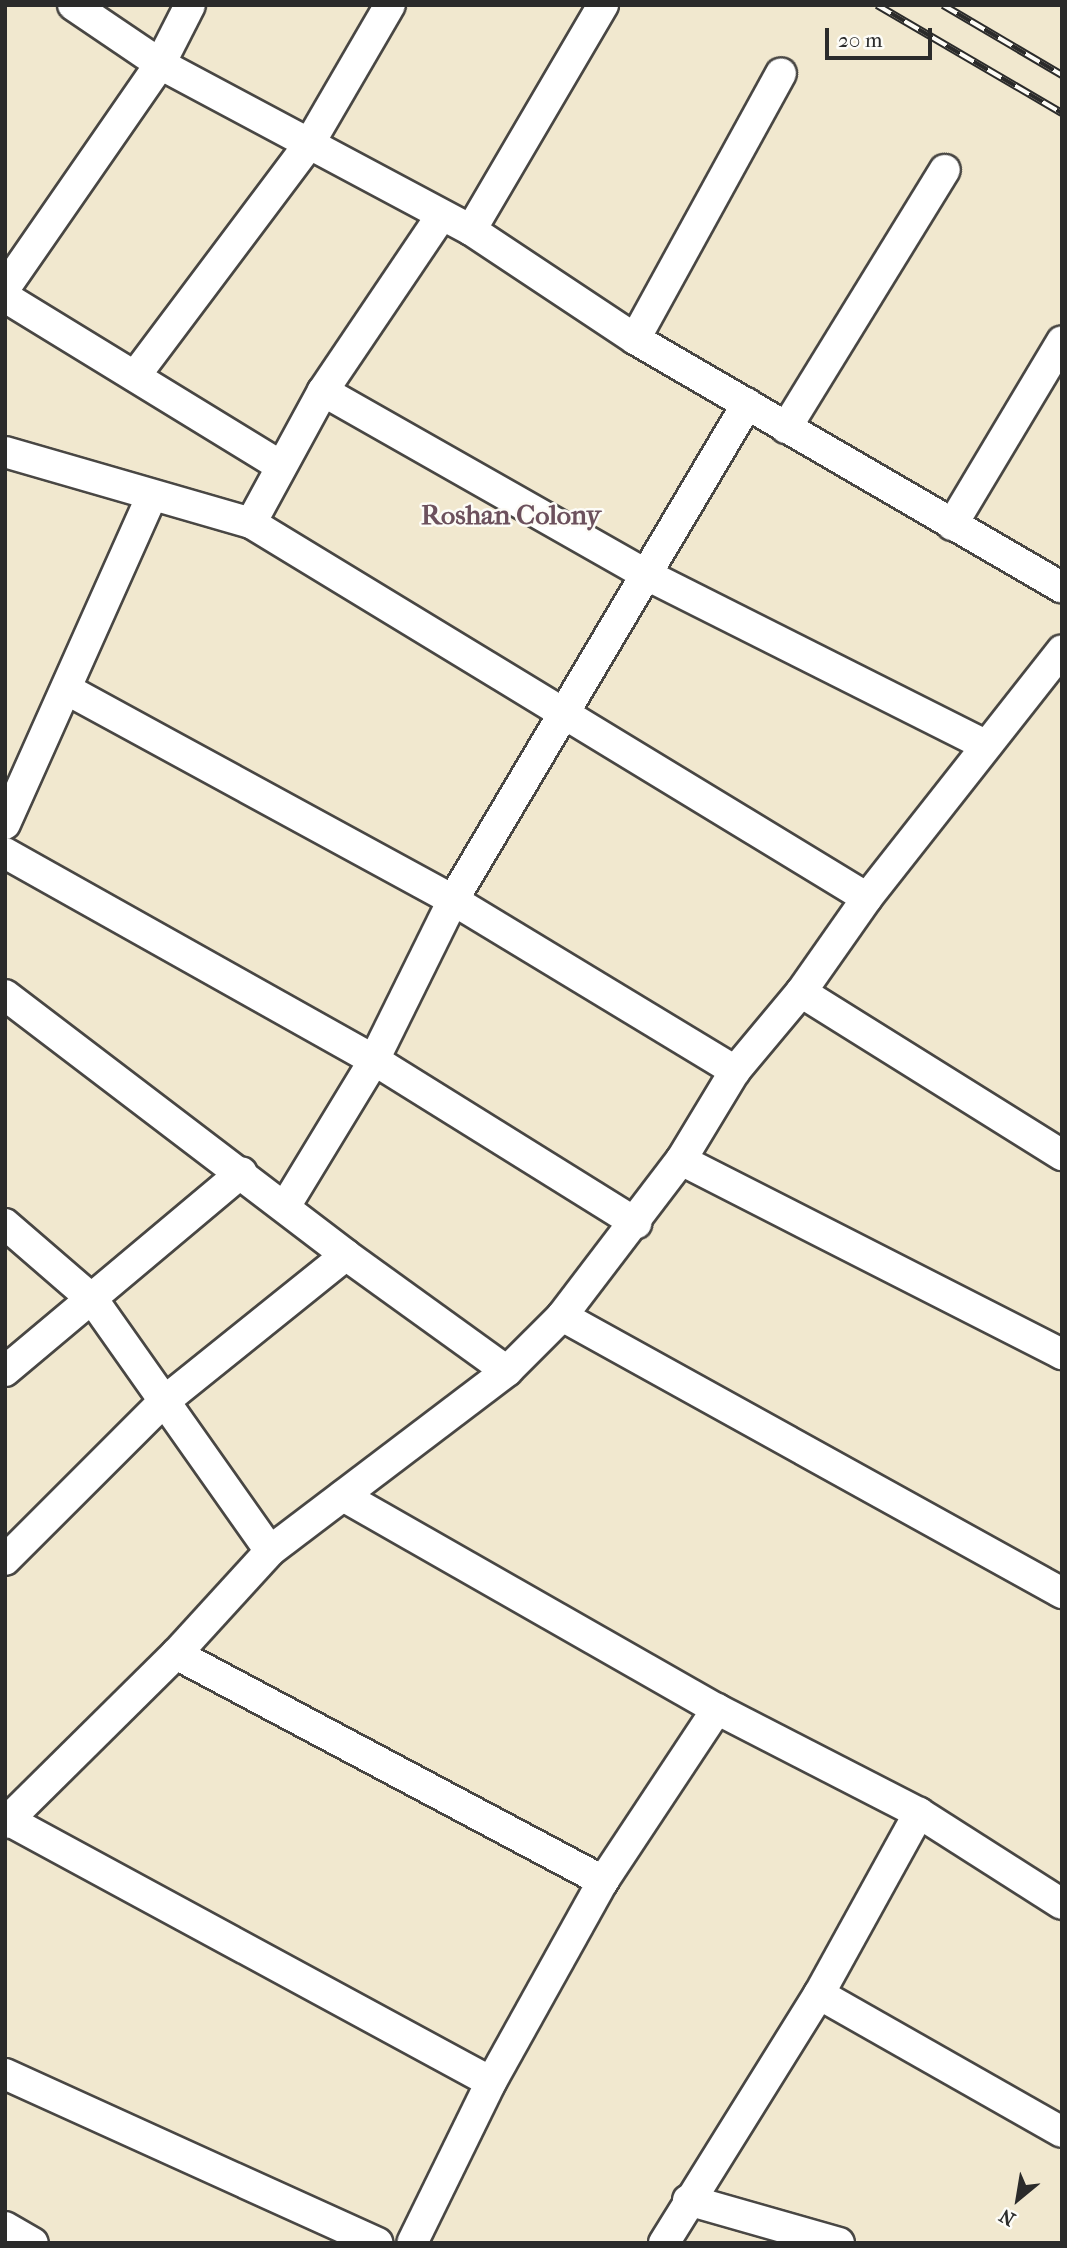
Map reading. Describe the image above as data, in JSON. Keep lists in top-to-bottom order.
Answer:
{
  "districts": ["Roshan Colony"],
  "scale_bar": "20 m",
  "north": "bottom left"
}
